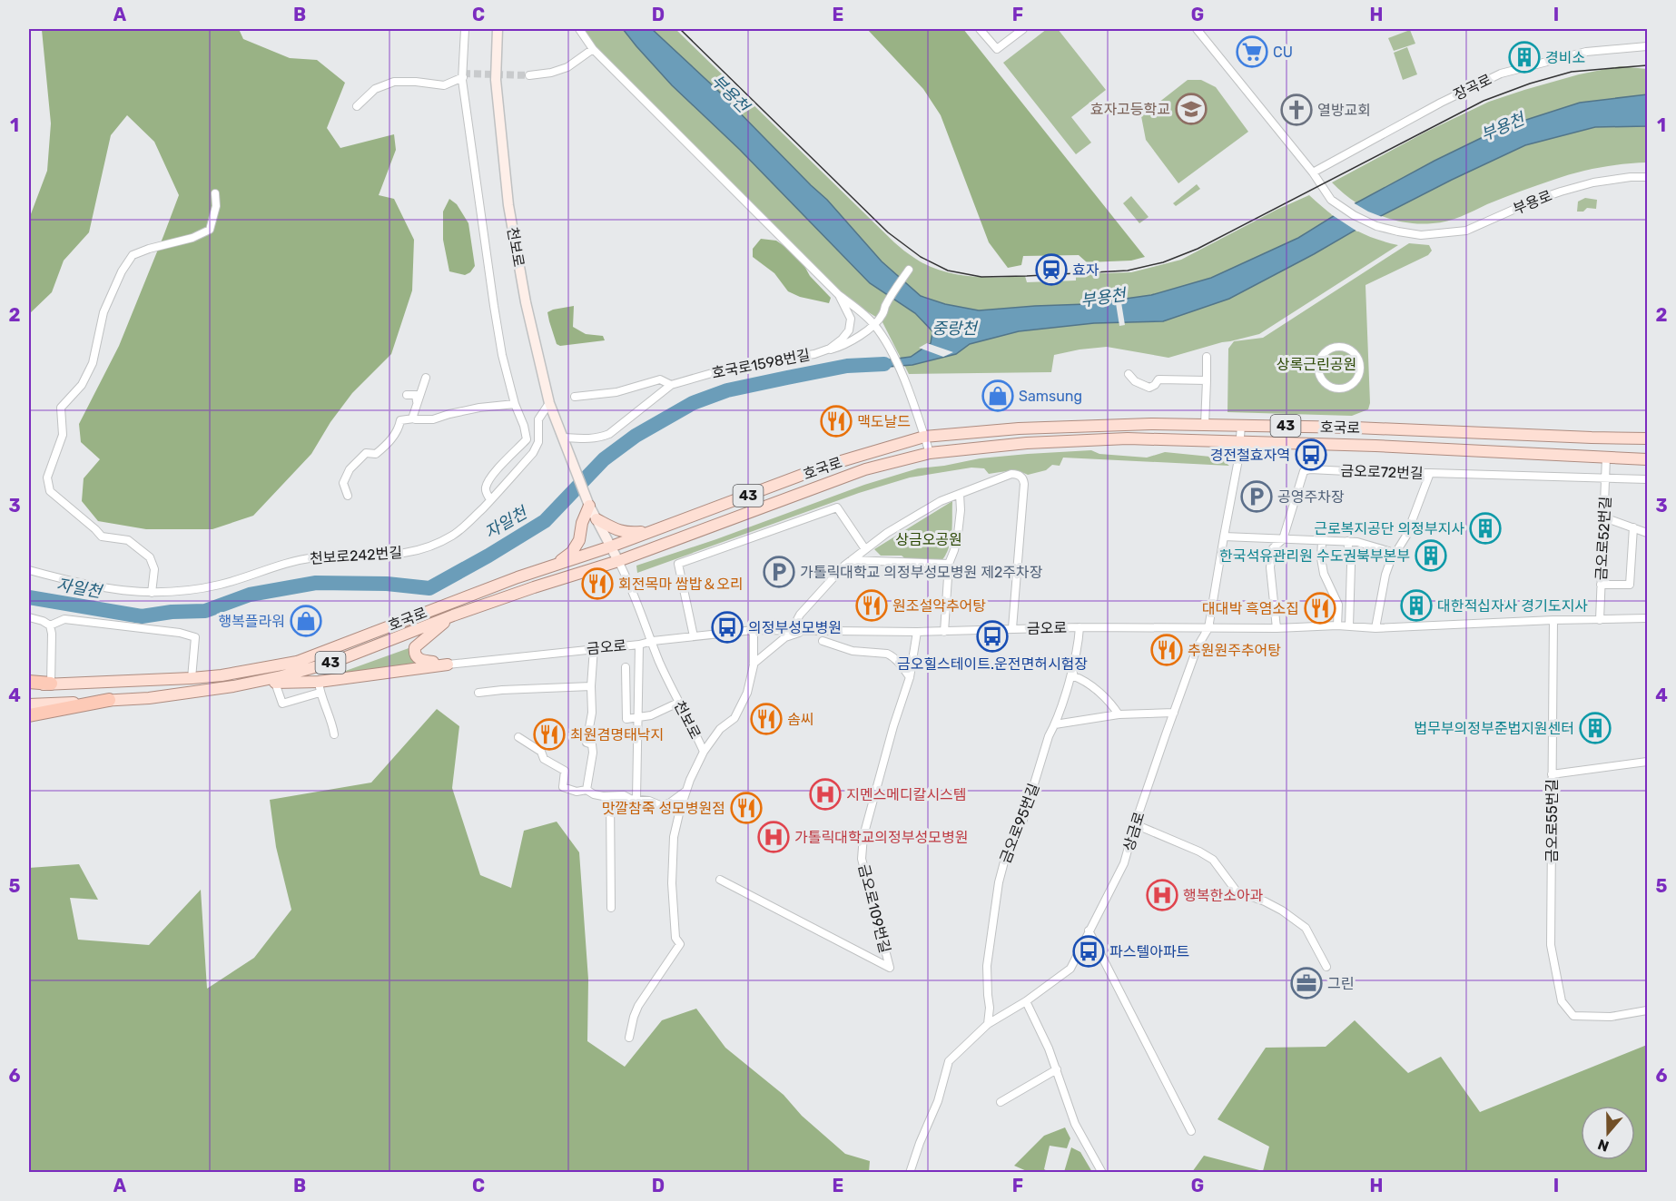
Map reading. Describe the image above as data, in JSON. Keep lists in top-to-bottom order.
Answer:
{
  "streets": {
    "main road": ["천보로", "43", "호국로"],
    "street": [
      "장곡로",
      "부용로",
      "호국로1598번길",
      "금오로72번길",
      "금오로52번길",
      "천보로242번길",
      "금오로",
      "금오로55번길",
      "금오로95번길",
      "상금로",
      "금오로109번길"
    ]
  },
  "crossings": [
    ["장곡로", "부용로"],
    ["천보로", "호국로"],
    ["천보로", "천보로242번길"],
    ["천보로", "금오로"],
    ["호국로", "금오로52번길"],
    ["호국로", "상금로"],
    ["금오로72번길", "금오로"],
    ["금오로52번길", "금오로"],
    ["금오로", "금오로55번길"],
    ["금오로", "금오로95번길"],
    ["금오로", "상금로"],
    ["금오로", "금오로109번길"],
    ["금오로95번길", "상금로"]
  ],
  "water": ["부용천", "중랑천", "자일천"],
  "parks": ["상록근린공원", "상금오공원"],
  "places": {
    "supermarket": ["CU"],
    "building": [
      "경비소",
      "근로복지공단 의정부지사",
      "한국석유관리원 수도권북부본부",
      "대한적십자사 경기도지사",
      "법무부의정부준법지원센터"
    ],
    "school or university": ["효자고등학교"],
    "church": ["열방교회"],
    "station": ["효자"],
    "shop": ["Samsung", "행복플라워"],
    "restaurant": [
      "맥도날드",
      "회전목마 쌈밥＆오리",
      "원조설악추어탕",
      "대대박 흑염소집",
      "추원원주추어탕",
      "솜씨",
      "최원겸명태낙지",
      "맛깔참죽 성모병원점"
    ],
    "bus stop": [
      "경전철효자역",
      "의정부성모병원",
      "금오힐스테이트.운전면허시험장",
      "파스텔아파트"
    ],
    "parking": ["공영주차장", "가톨릭대학교 의정부성모병원 제2주차장"],
    "hospital": ["지멘스메디칼시스템", "가톨릭대학교의정부성모병원", "행복한소아과"],
    "office": ["그린"]
  },
  "north": "bottom",
  "grid": {
    "columns": [
      "A",
      "B",
      "C",
      "D",
      "E",
      "F",
      "G",
      "H",
      "I"
    ],
    "rows": [
      "1",
      "2",
      "3",
      "4",
      "5",
      "6"
    ]
  }
}
